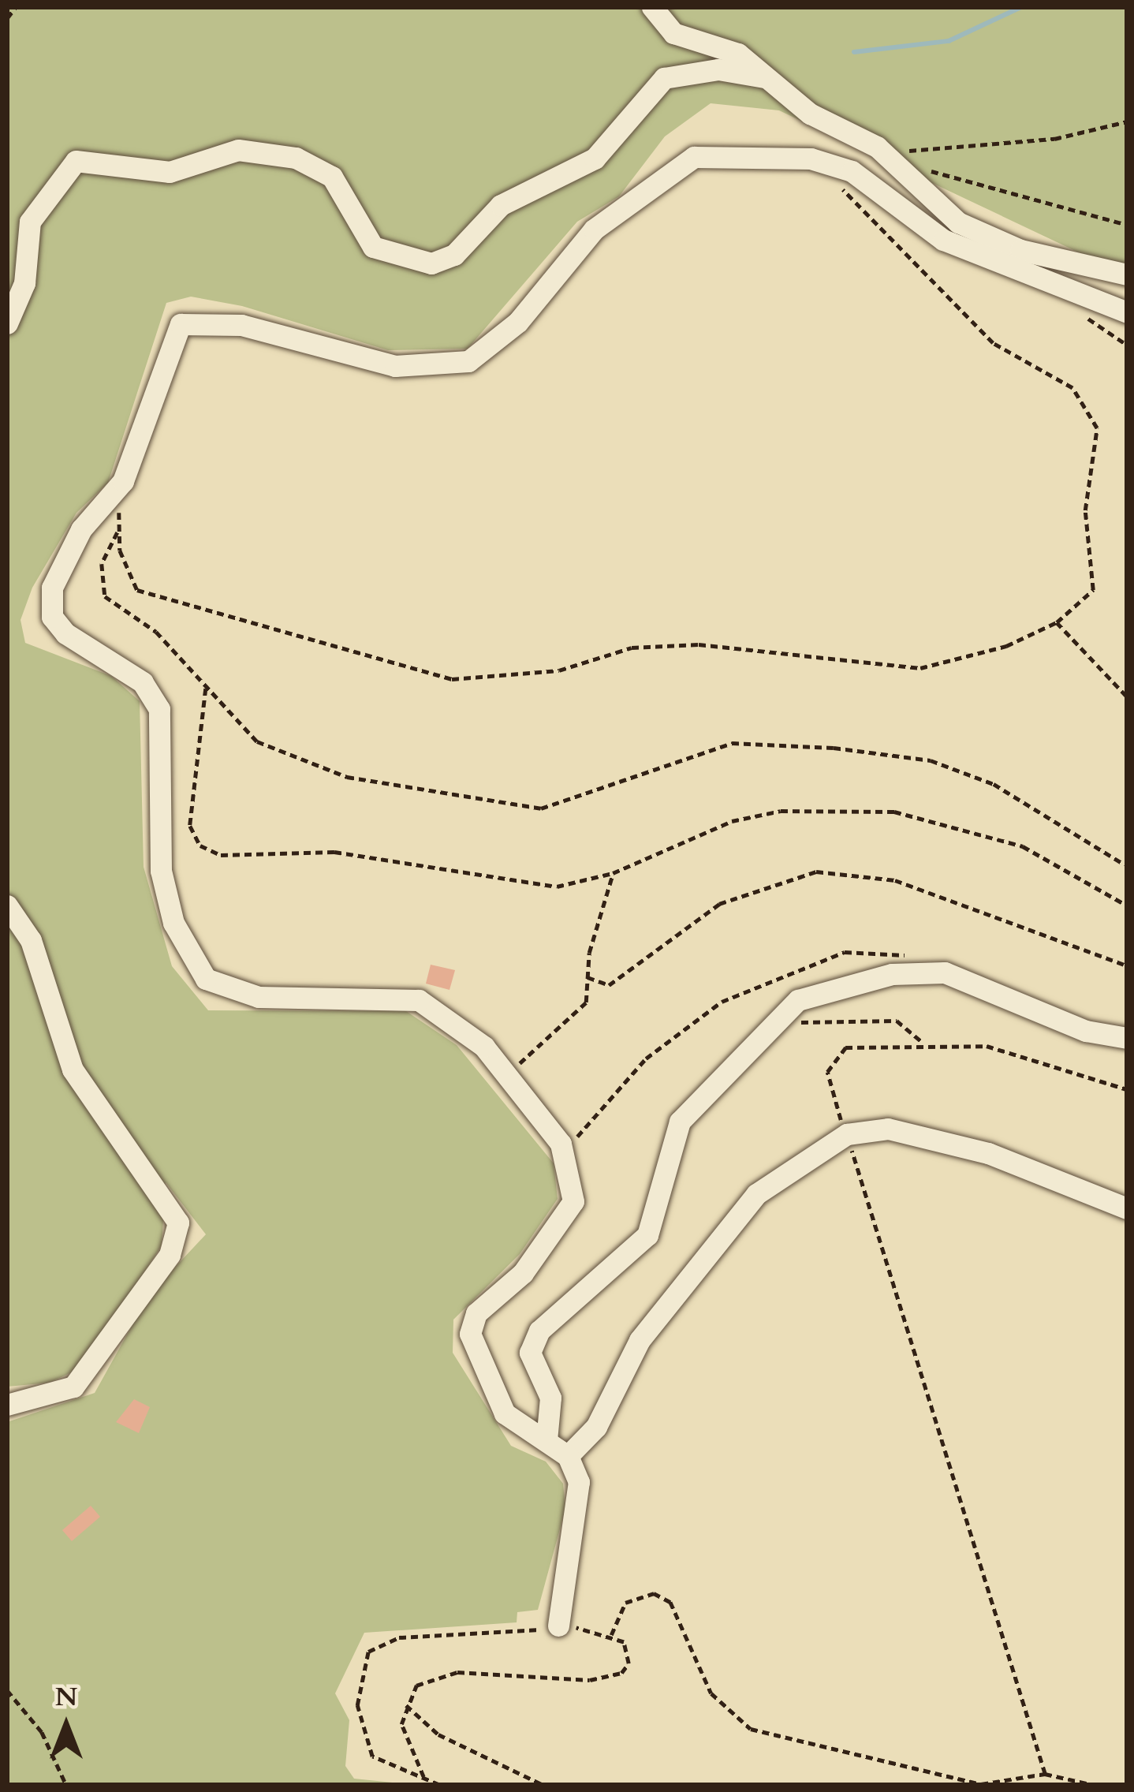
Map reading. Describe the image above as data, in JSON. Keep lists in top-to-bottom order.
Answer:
{
  "north": "top"
}
